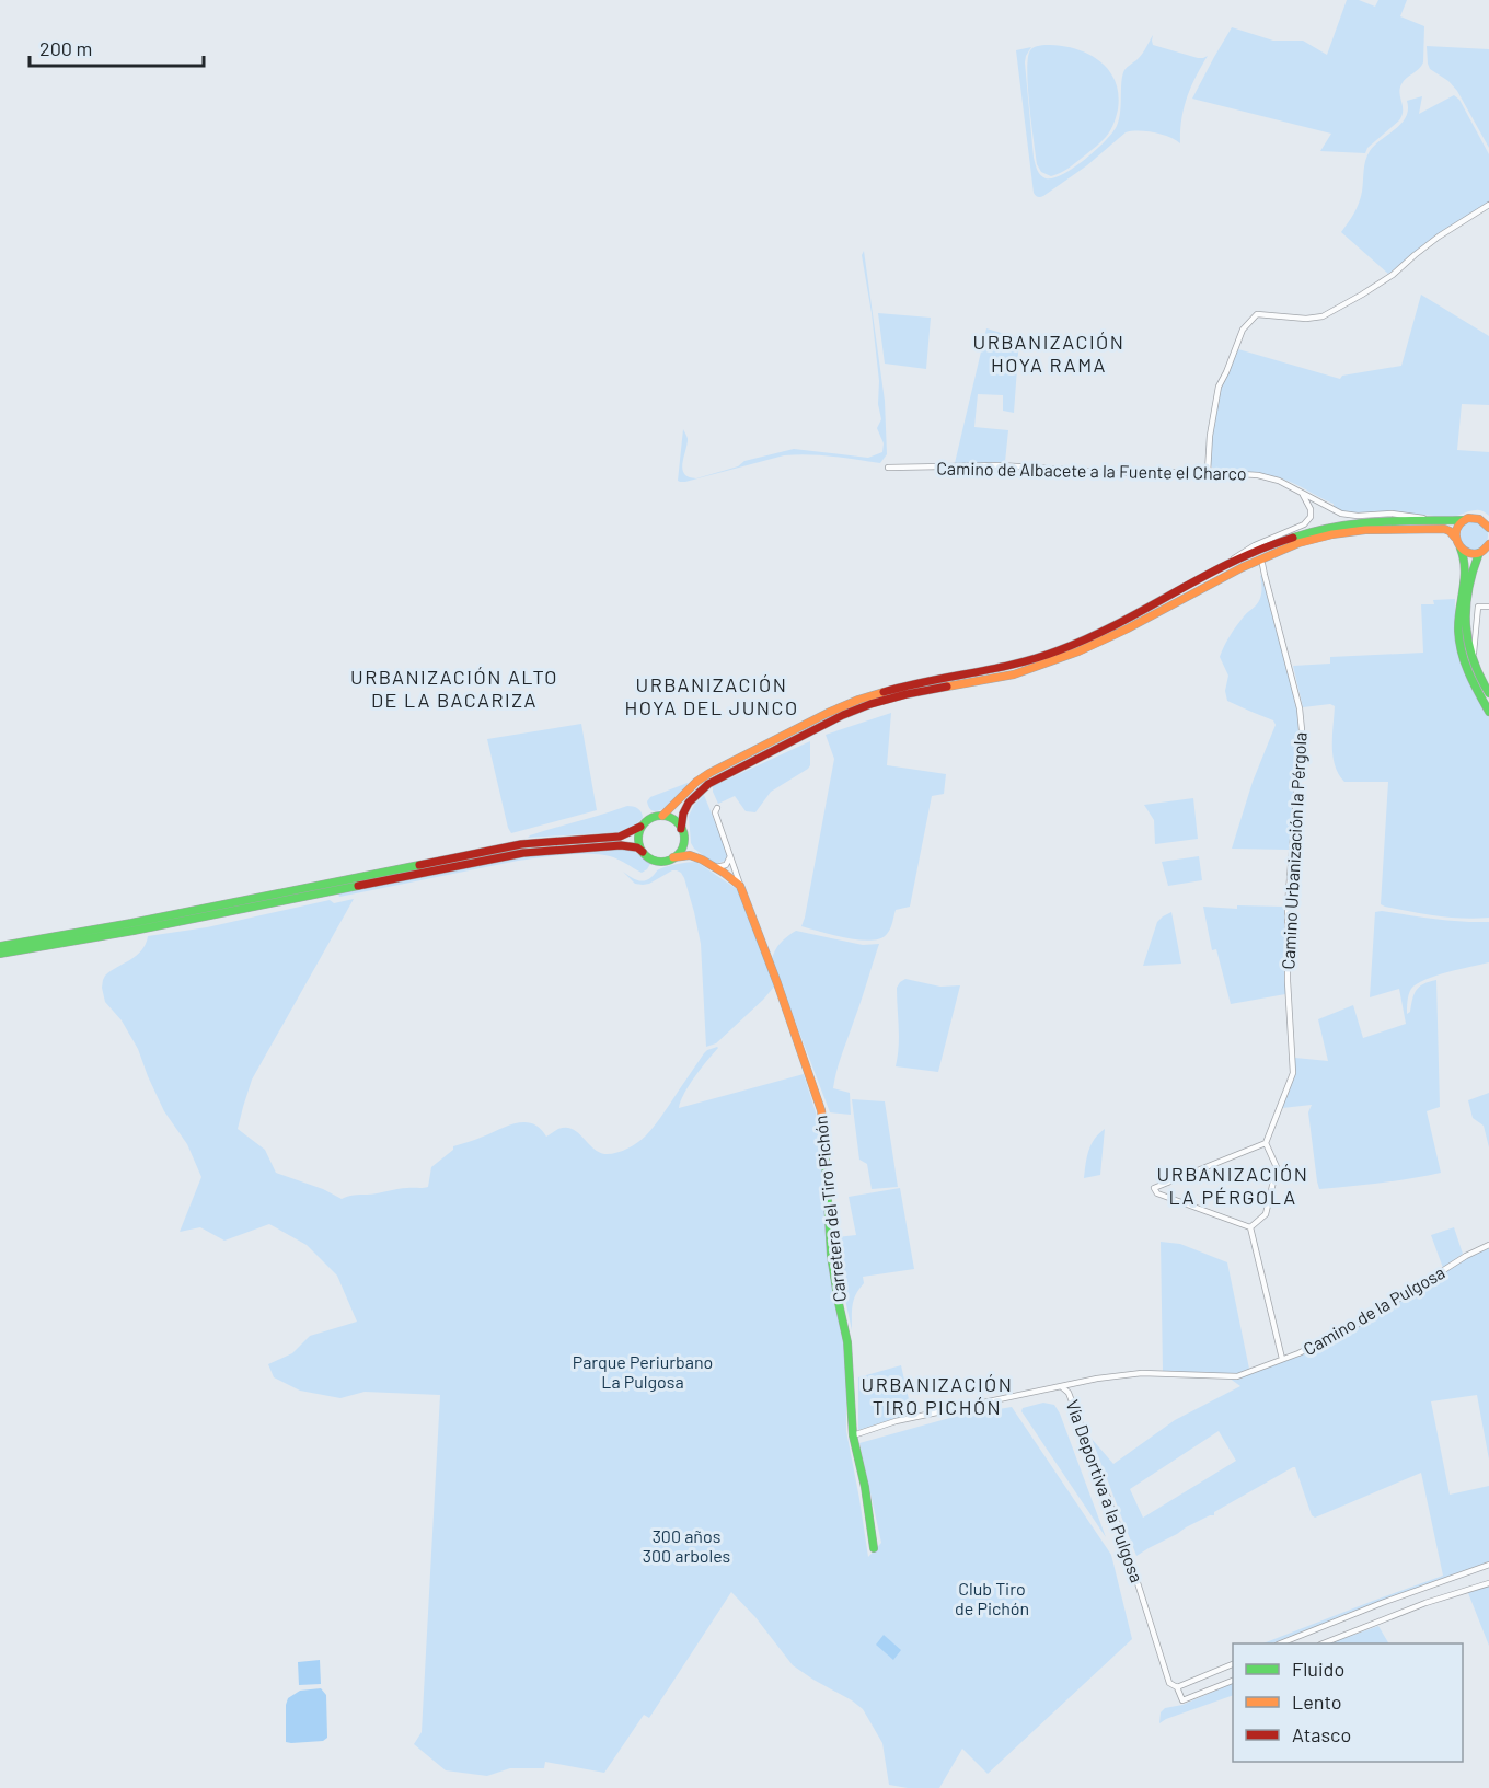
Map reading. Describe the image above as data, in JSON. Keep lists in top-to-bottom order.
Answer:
{
  "streets": {
    "main road": ["Carretera del Tiro Pichón"],
    "street": [
      "Camino de Albacete a la Fuente el Charco",
      "Camino Urbanización la Pérgola",
      "Camino de la Pulgosa",
      "Vía Deportiva a la Pulgosa"
    ]
  },
  "crossings": [
    ["Carretera del Tiro Pichón", "Vía Deportiva a la Pulgosa"],
    ["Camino de la Pulgosa", "Vía Deportiva a la Pulgosa"]
  ],
  "districts": [
    "URBANIZACIÓN HOYA RAMA",
    "URBANIZACIÓN ALTO DE LA BACARIZA",
    "URBANIZACIÓN HOYA DEL JUNCO",
    "URBANIZACIÓN LA PÉRGOLA",
    "URBANIZACIÓN TIRO PICHÓN"
  ],
  "parks": ["Parque Periurbano La Pulgosa", "300 años 300 arboles", "Club Tiro de Pichón"],
  "legend": ["Fluido", "Lento", "Atasco"],
  "scale_bar": "200 m"
}
